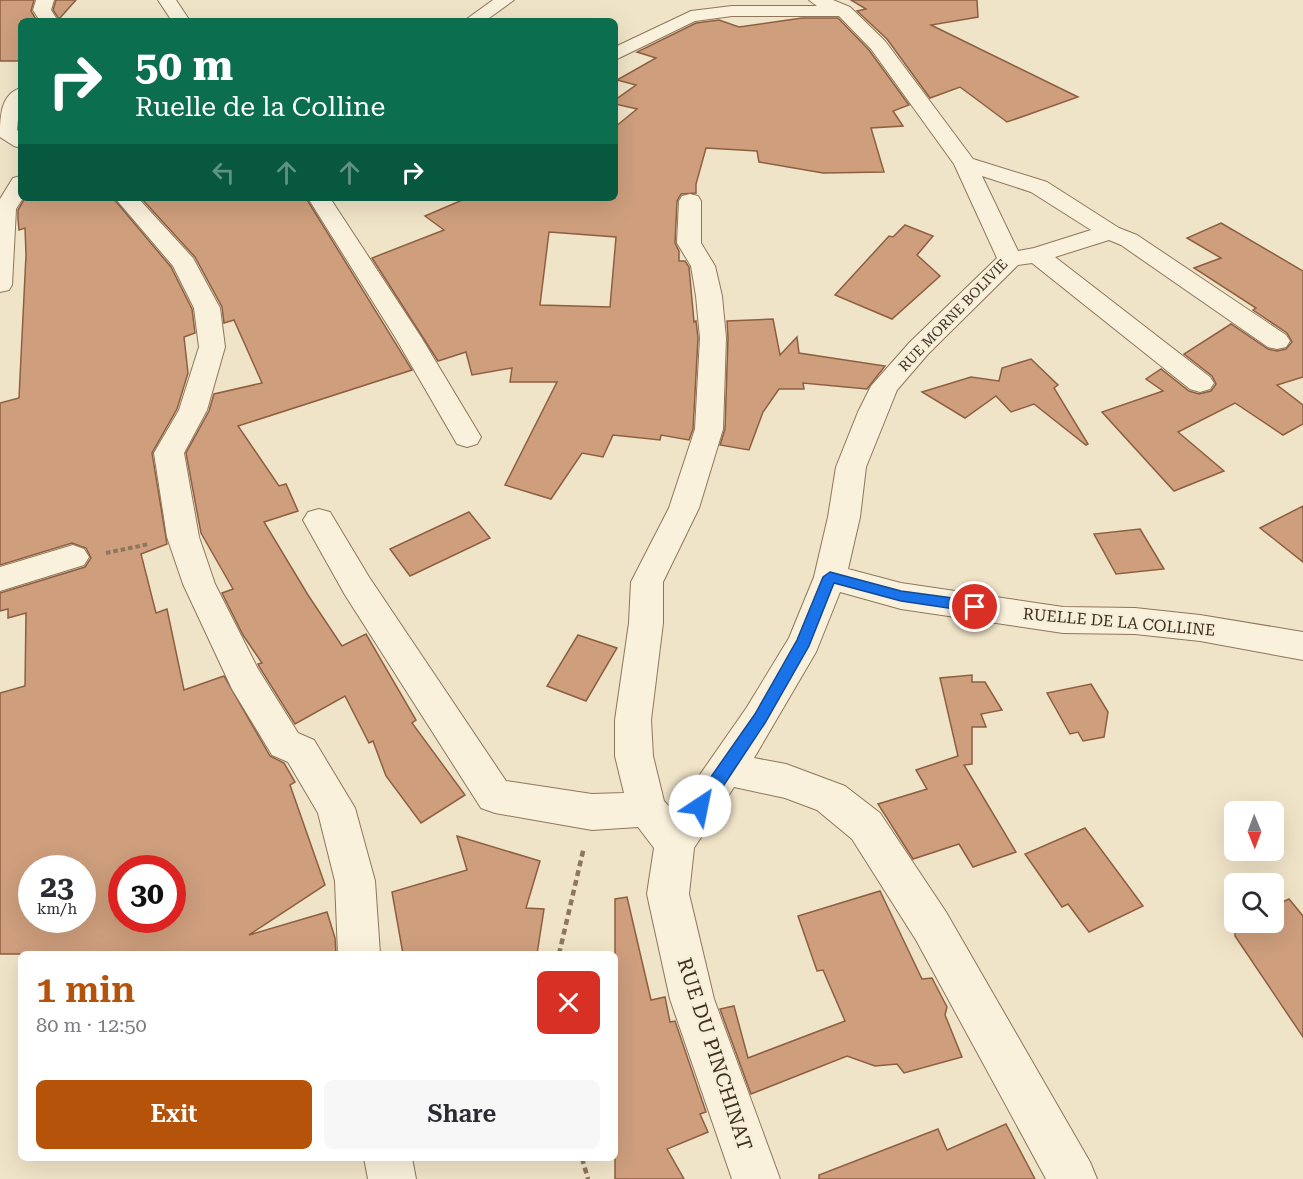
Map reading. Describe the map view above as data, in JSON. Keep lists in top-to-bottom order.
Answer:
{
  "streets": {
    "street": ["RUE MORNE BOLIVIE", "RUELLE DE LA COLLINE", "RUE DU PINCHINAT"]
  },
  "crossings": [
    ["RUE MORNE BOLIVIE", "RUELLE DE LA COLLINE"],
    ["RUE MORNE BOLIVIE", "RUE DU PINCHINAT"],
    ["RUELLE DE LA COLLINE", "RUE DU PINCHINAT"]
  ],
  "north": "bottom",
  "page": {
    "turn": ["50 m", "Ruelle de la Colline"],
    "speed": "23 km/h",
    "limit": "30",
    "heading": ["1 min", "80 m · 12:50"],
    "buttons": ["Exit", "Share"]
  }
}
